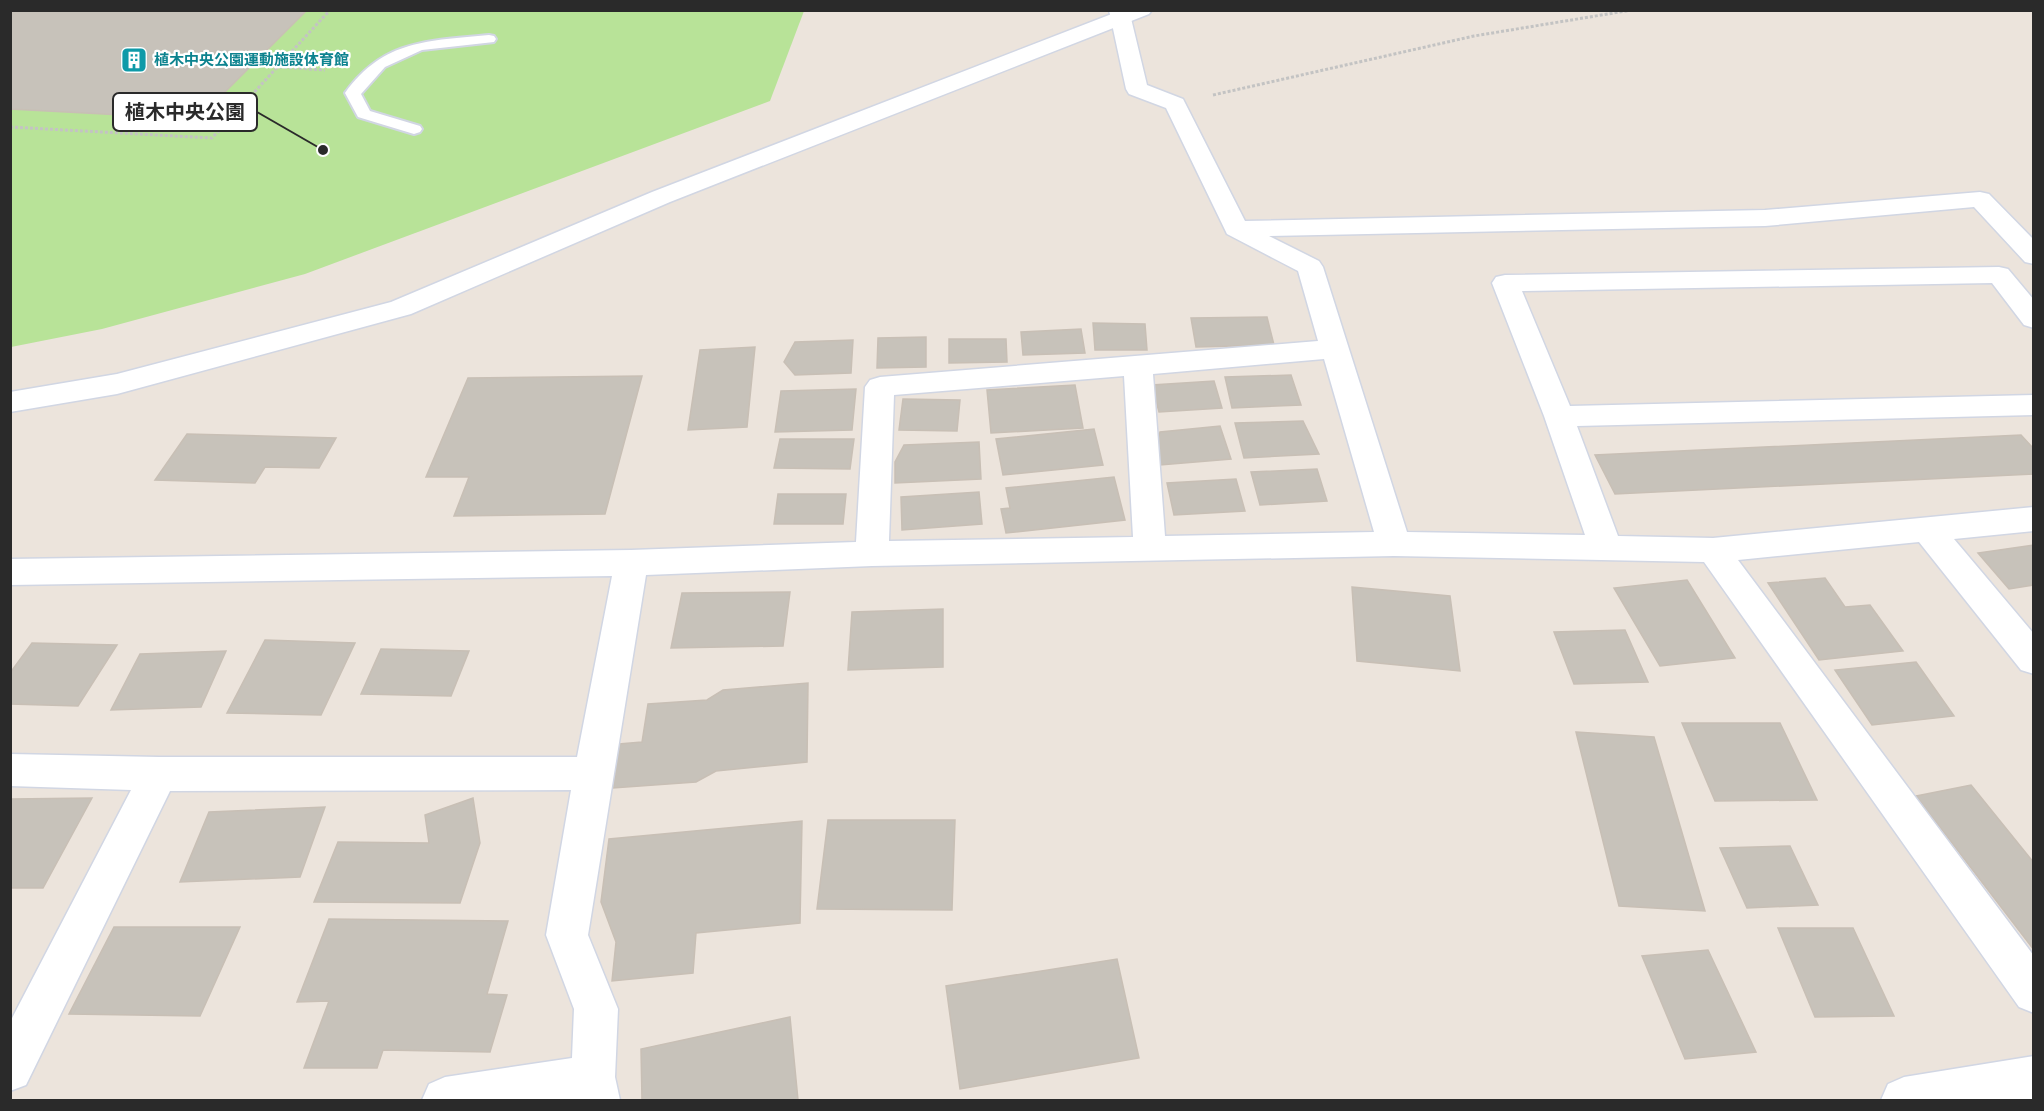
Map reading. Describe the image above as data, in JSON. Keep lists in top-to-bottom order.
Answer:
{
  "places": {
    "building": ["植木中央公園運動施設体育館"],
    "other": ["植木中央公園"]
  }
}
